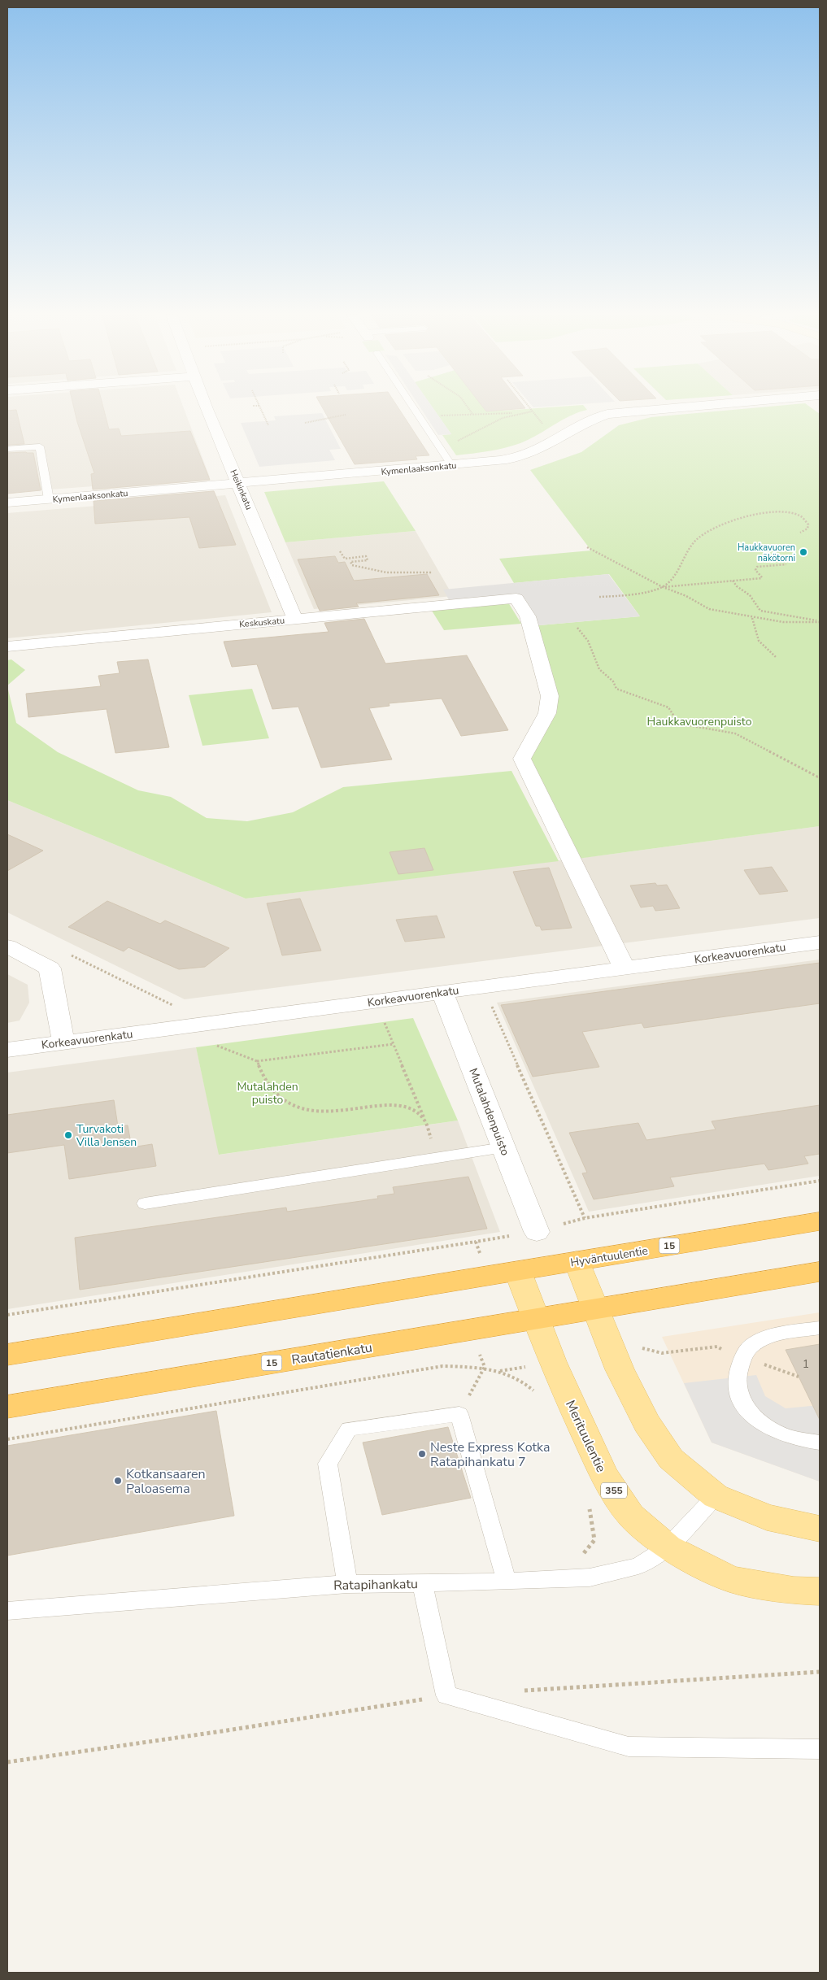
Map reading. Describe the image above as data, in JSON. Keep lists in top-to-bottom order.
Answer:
{
  "streets": {
    "highway": ["15", "Hyväntuulentie", "Rautatienkatu"],
    "main road": ["Merituulentie", "355"],
    "street": [
      "Kymenlaaksonkatu",
      "Heikinkatu",
      "Keskuskatu",
      "Korkeavuorenkatu",
      "Mutalahdenpuisto"
    ],
    "lane": ["Ratapihankatu"]
  },
  "crossings": [
    ["Kymenlaaksonkatu", "Heikinkatu"],
    ["Heikinkatu", "Keskuskatu"],
    ["Keskuskatu", "Korkeavuorenkatu"],
    ["Korkeavuorenkatu", "Mutalahdenpuisto"],
    ["15", "Hyväntuulentie"],
    ["15", "Rautatienkatu"],
    ["15", "Merituulentie"],
    ["Hyväntuulentie", "Merituulentie"],
    ["Rautatienkatu", "Merituulentie"],
    ["Merituulentie", "Ratapihankatu"]
  ],
  "parks": ["Haukkavuorenpuisto", "Mutalahden puisto"],
  "places": [
    "Haukkavuoren näkötorni",
    "Turvakoti Villa Jensen",
    "Neste Express Kotka Ratapihankatu 7",
    "Kotkansaaren Paloasema"
  ],
  "house_numbers": ["1"]
}
